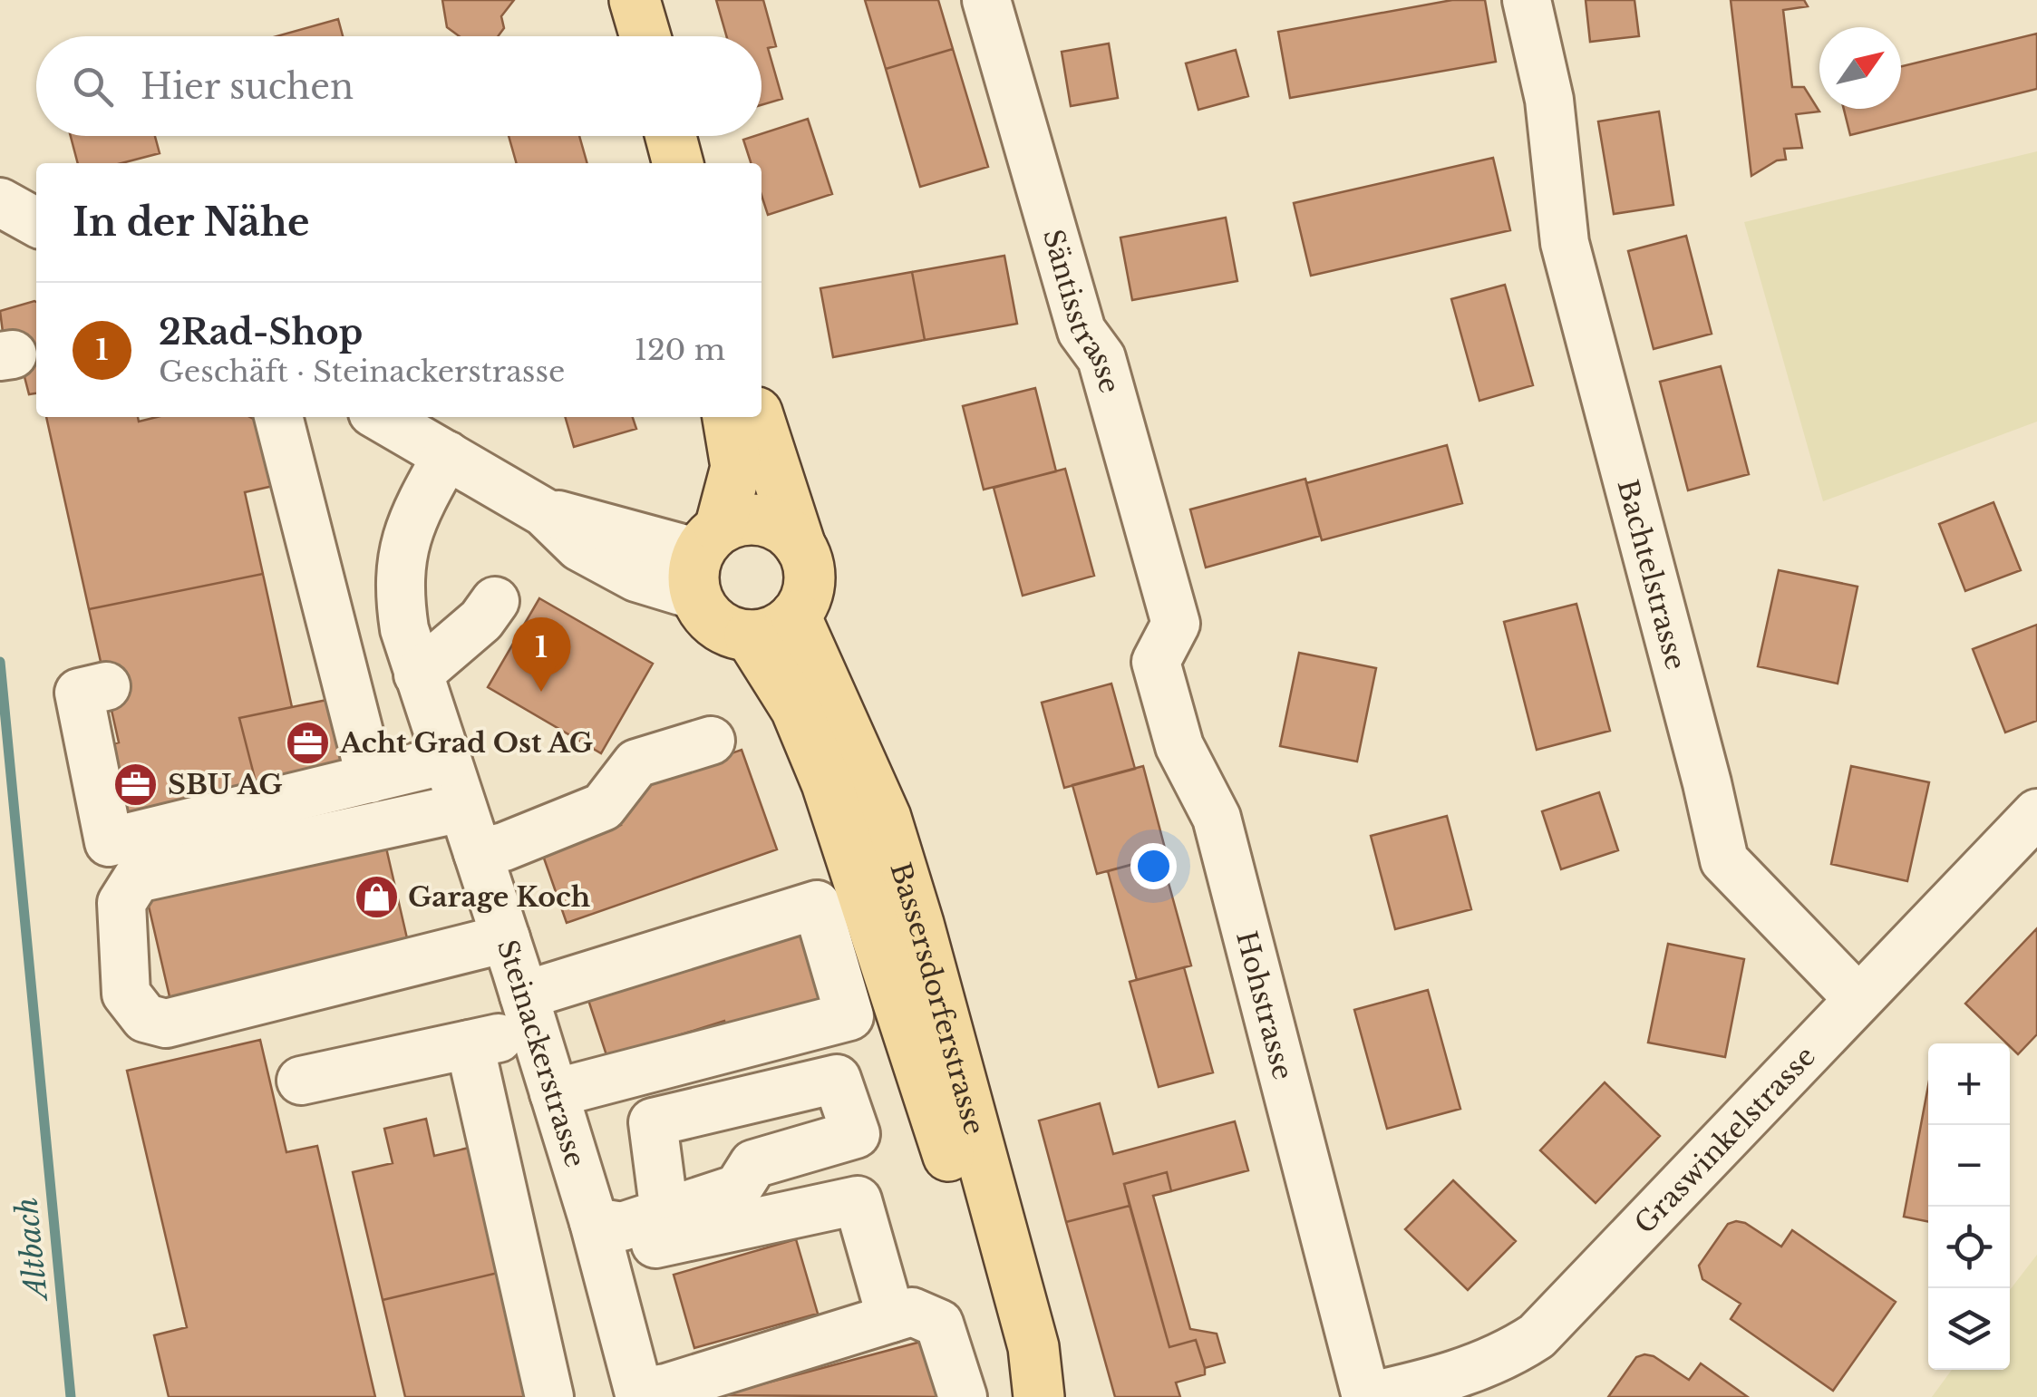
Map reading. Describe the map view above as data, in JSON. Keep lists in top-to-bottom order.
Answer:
{
  "streets": {
    "main road": ["Bassersdorferstrasse"],
    "street": [
      "Säntisstrasse",
      "Bachtelstrasse",
      "Hohstrasse",
      "Steinackerstrasse",
      "Graswinkelstrasse"
    ]
  },
  "crossings": [
    ["Säntisstrasse", "Hohstrasse"],
    ["Bachtelstrasse", "Graswinkelstrasse"],
    ["Hohstrasse", "Graswinkelstrasse"]
  ],
  "water": ["Altbach"],
  "places": {
    "office": ["Acht Grad Ost AG", "SBU AG"],
    "shop": ["Garage Koch"]
  },
  "north": "top right",
  "page": {
    "search": "Hier suchen",
    "heading": "In der Nähe",
    "list": [
      {
        "mark": "1",
        "name": "2Rad-Shop",
        "note": "Geschäft · Steinackerstrasse",
        "value": "120 m"
      }
    ],
    "pins": "1",
    "map_buttons": ["+", "−"]
  }
}
